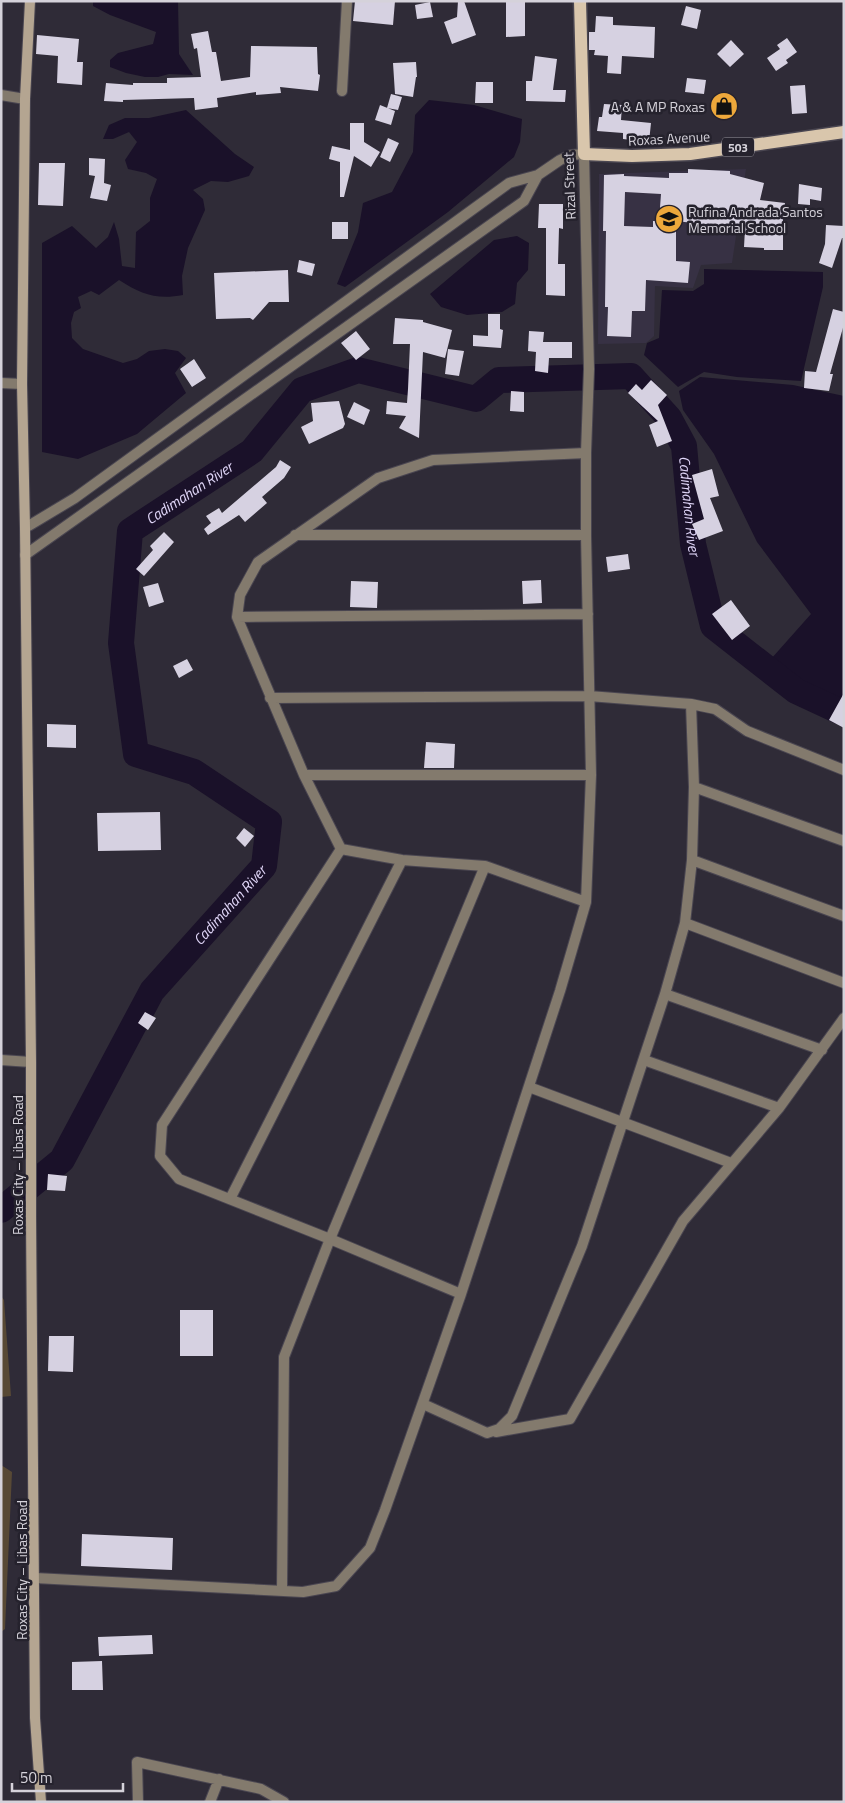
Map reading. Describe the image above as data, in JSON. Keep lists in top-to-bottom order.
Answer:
{
  "streets": {
    "main road": [
      "Roxas Avenue",
      "503",
      "Rizal Street",
      "Roxas City – Libas Road"
    ]
  },
  "crossings": [
    ["Roxas Avenue", "Rizal Street"],
    ["Rizal Street", "Roxas City – Libas Road"]
  ],
  "water": ["Cadimahan River"],
  "places": {
    "shop": ["A & A MP Roxas"],
    "school or university": ["Rufina Andrada Santos Memorial School"]
  },
  "scale_bar": "50 m"
}
